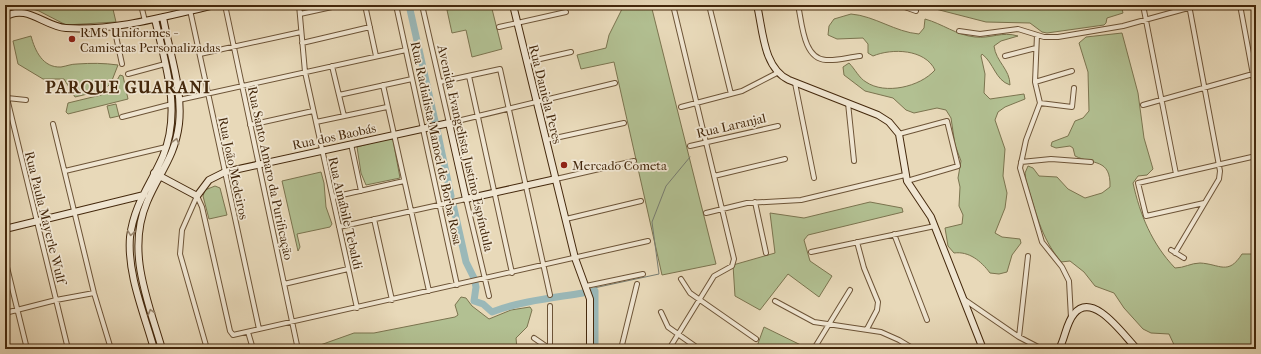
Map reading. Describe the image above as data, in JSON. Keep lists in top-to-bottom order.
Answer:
{
  "streets": {
    "street": [
      "Rua Daniela Peres",
      "Rua Laranjal",
      "Rua dos Baobás",
      "Rua Radialista Manoel de Borba Rosa",
      "Avenida Evangelista Justino Espíndula",
      "Rua João Medeiros",
      "Rua Santo Amaro da Purificação",
      "Rua Amábile Tebaldi",
      "Rua Paula Mayerle Wulf"
    ]
  },
  "crossings": [
    ["Rua dos Baobás", "Rua Radialista Manoel de Borba Rosa"],
    ["Rua dos Baobás", "Avenida Evangelista Justino Espíndula"],
    ["Rua dos Baobás", "Rua João Medeiros"],
    ["Rua dos Baobás", "Rua Santo Amaro da Purificação"],
    ["Rua dos Baobás", "Rua Amábile Tebaldi"]
  ],
  "districts": ["PARQUE GUARANI"],
  "places": ["RMS Uniformes - Camisetas Personalizadas", "Mercado Cometa"]
}
